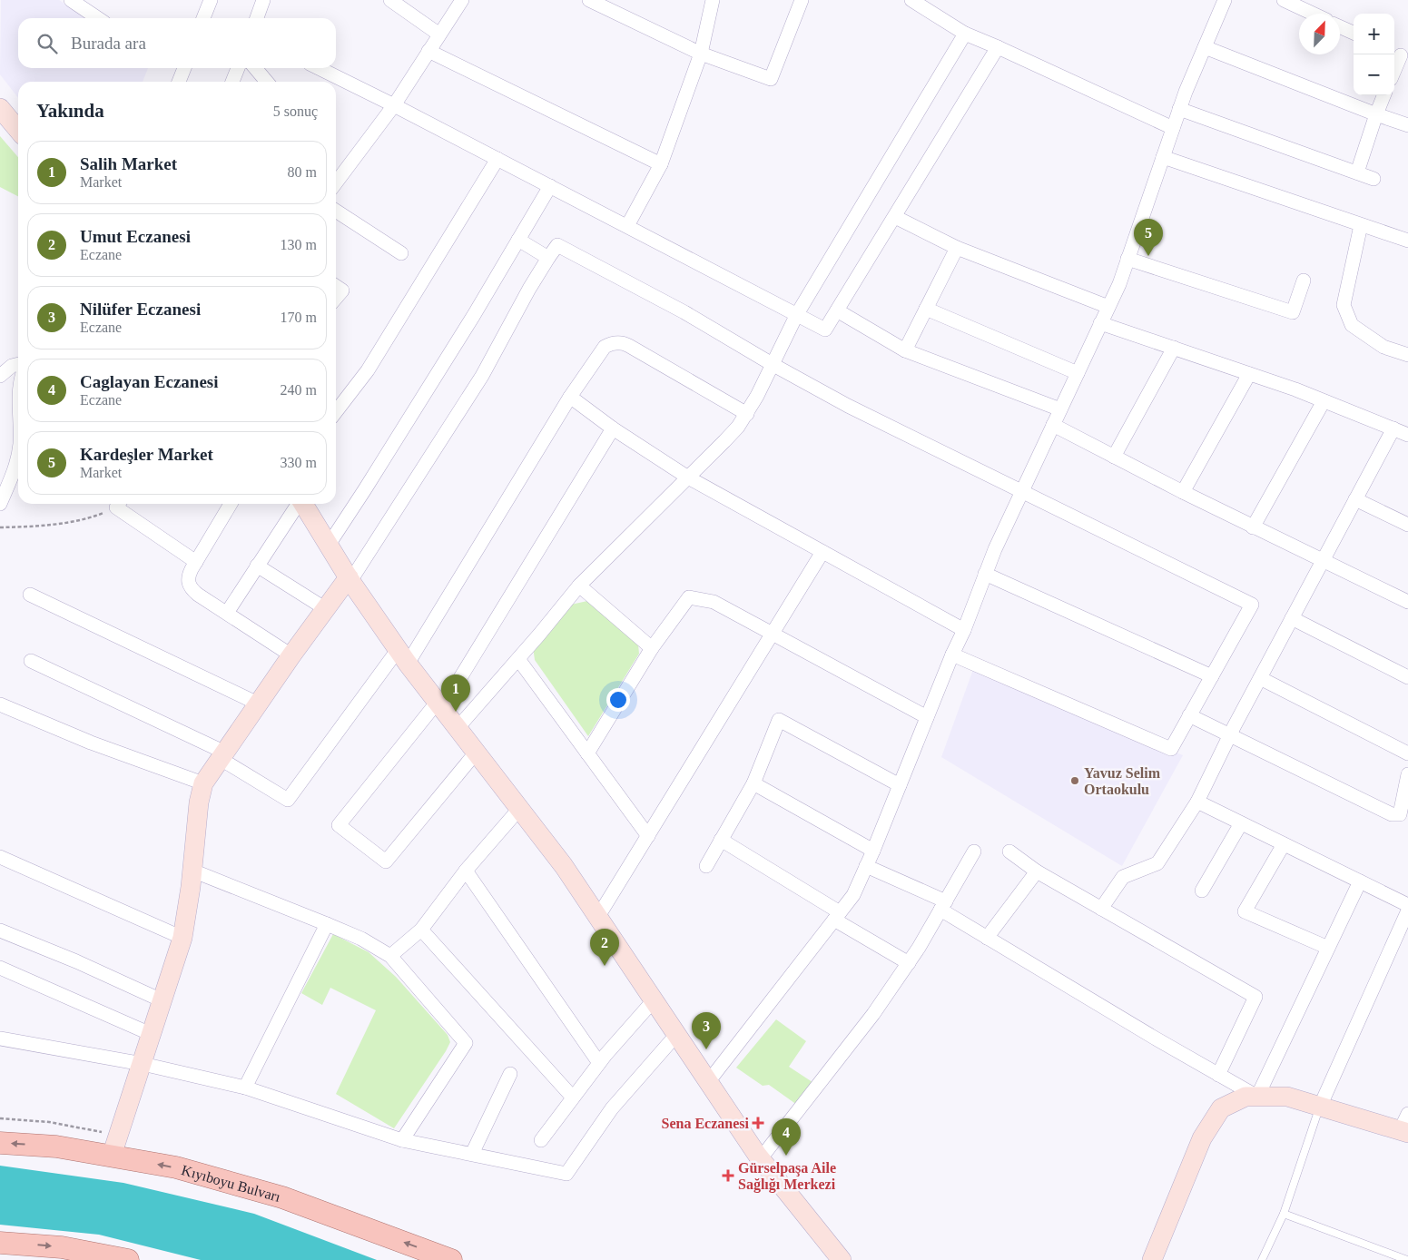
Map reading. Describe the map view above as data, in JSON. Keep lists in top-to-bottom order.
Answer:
{
  "streets": {
    "main road": ["Kıyıboyu Bulvarı"]
  },
  "one_way": ["Kıyıboyu Bulvarı"],
  "places": {
    "other": ["Yavuz Selim Ortaokulu"],
    "health": ["Sena Eczanesi", "Gürselpaşa Aile Sağlığı Merkezi"]
  },
  "north": "top right",
  "page": {
    "map_buttons": ["+", "−"],
    "search": "Burada ara",
    "heading": ["Yakında", "5 sonuç"],
    "list": [
      {
        "mark": "1",
        "name": "Salih Market",
        "note": "Market",
        "value": "80 m"
      },
      {
        "mark": "2",
        "name": "Umut Eczanesi",
        "note": "Eczane",
        "value": "130 m"
      },
      {
        "mark": "3",
        "name": "Nilüfer Eczanesi",
        "note": "Eczane",
        "value": "170 m"
      },
      {
        "mark": "4",
        "name": "Caglayan Eczanesi",
        "note": "Eczane",
        "value": "240 m"
      },
      {
        "mark": "5",
        "name": "Kardeşler Market",
        "note": "Market",
        "value": "330 m"
      }
    ],
    "pins": [
      "5",
      "1",
      "2",
      "3",
      "4"
    ]
  }
}
